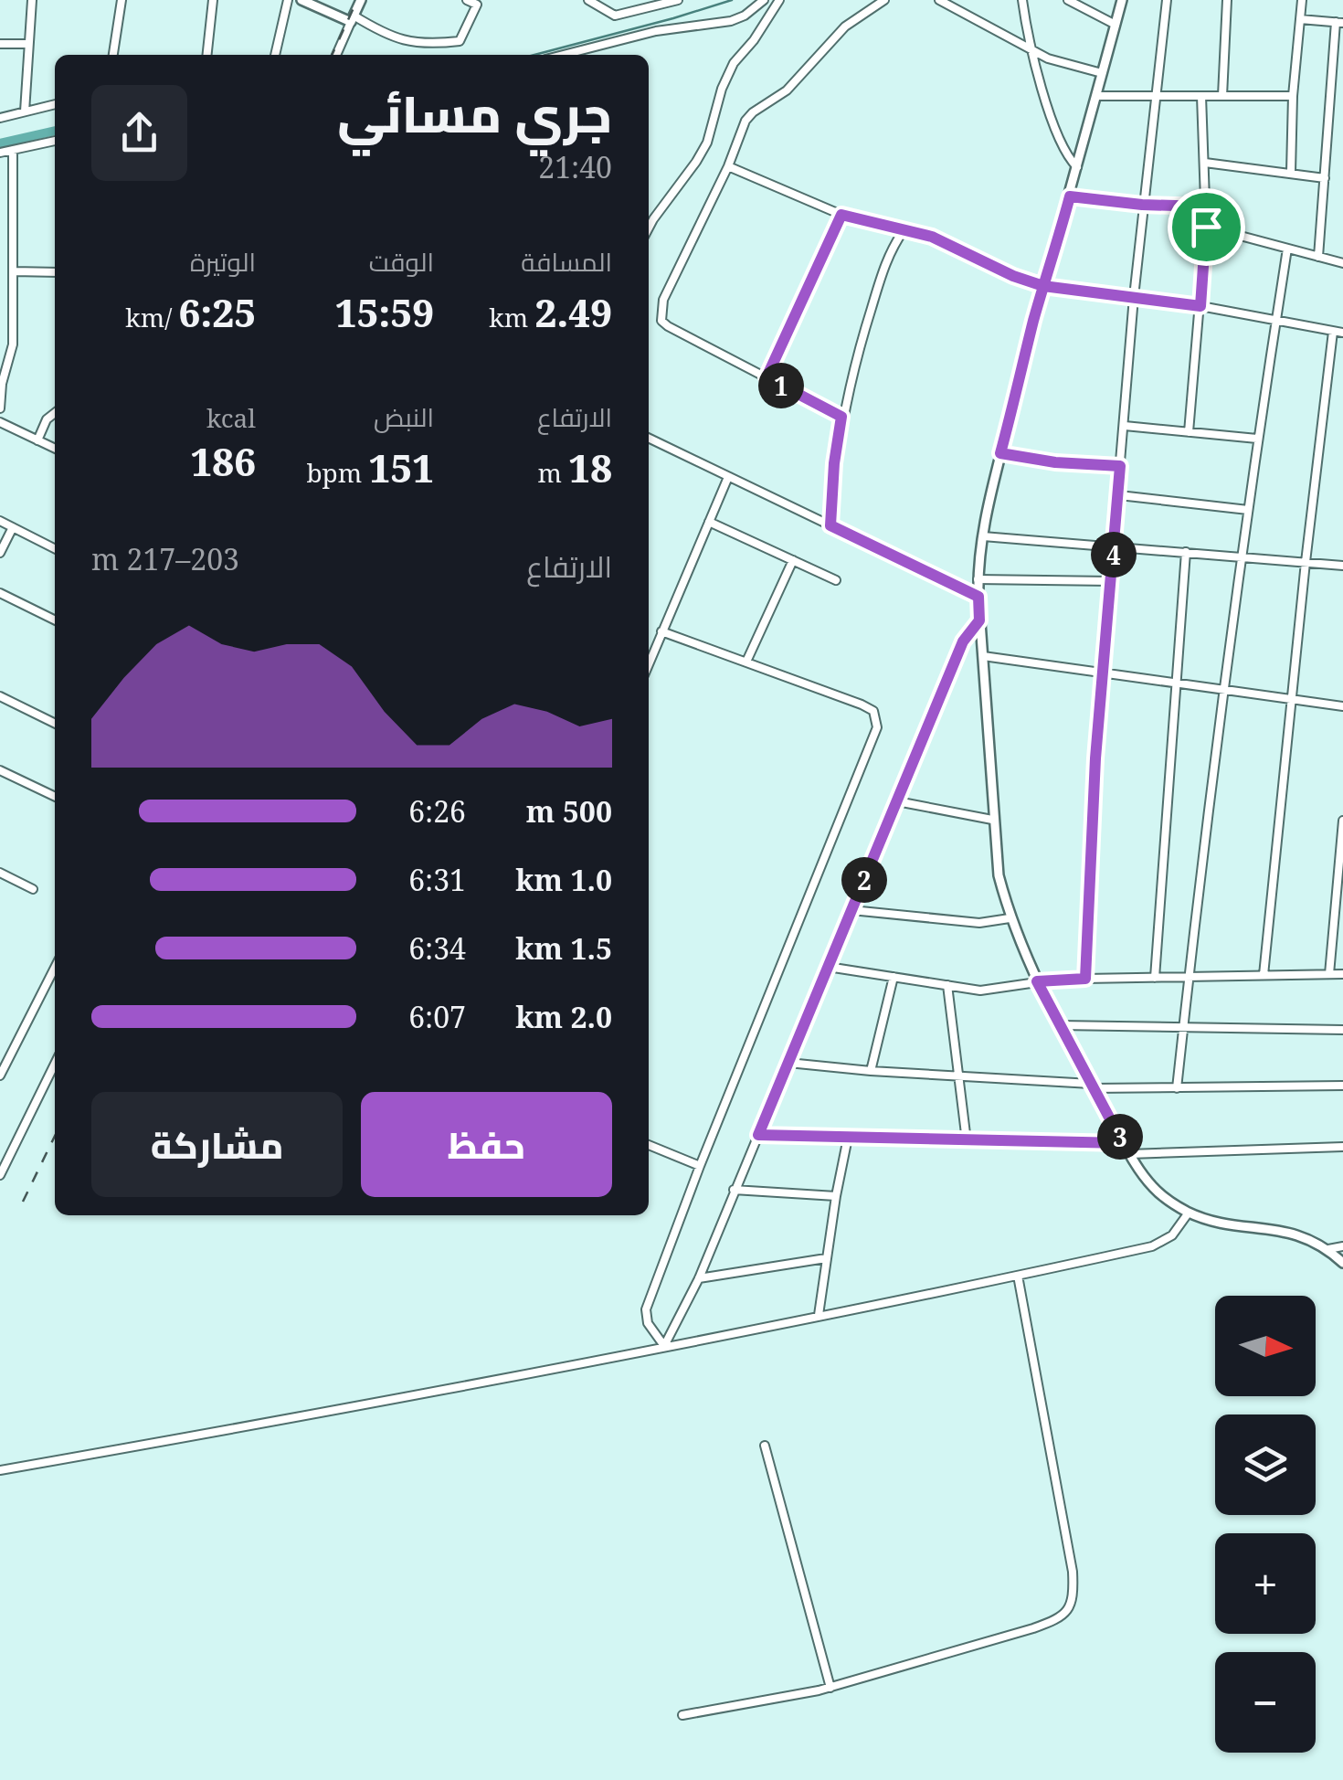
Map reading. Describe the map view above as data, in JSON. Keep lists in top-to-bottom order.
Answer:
{
  "north": "right",
  "page": {
    "heading": ["جري مسائي", "21:40"],
    "stats": [
      ["المسافة", "2.49 km"],
      ["الوقت", "15:59"],
      ["الوتيرة", "6:25 /km"],
      ["الارتفاع", "18 m"],
      ["النبض", "151 bpm"],
      ["kcal", "186"]
    ],
    "pins": [
      "1",
      "4",
      "2",
      "3"
    ],
    "chart": ["الارتفاع", "203–217 m"],
    "list": [
      {
        "name": "500 m",
        "note": "6:26"
      },
      {
        "name": "1.0 km",
        "note": "6:31"
      },
      {
        "name": "1.5 km",
        "note": "6:34"
      },
      {
        "name": "2.0 km",
        "note": "6:07"
      }
    ],
    "buttons": ["حفظ", "مشاركة"],
    "map_buttons": ["+", "−"]
  }
}
